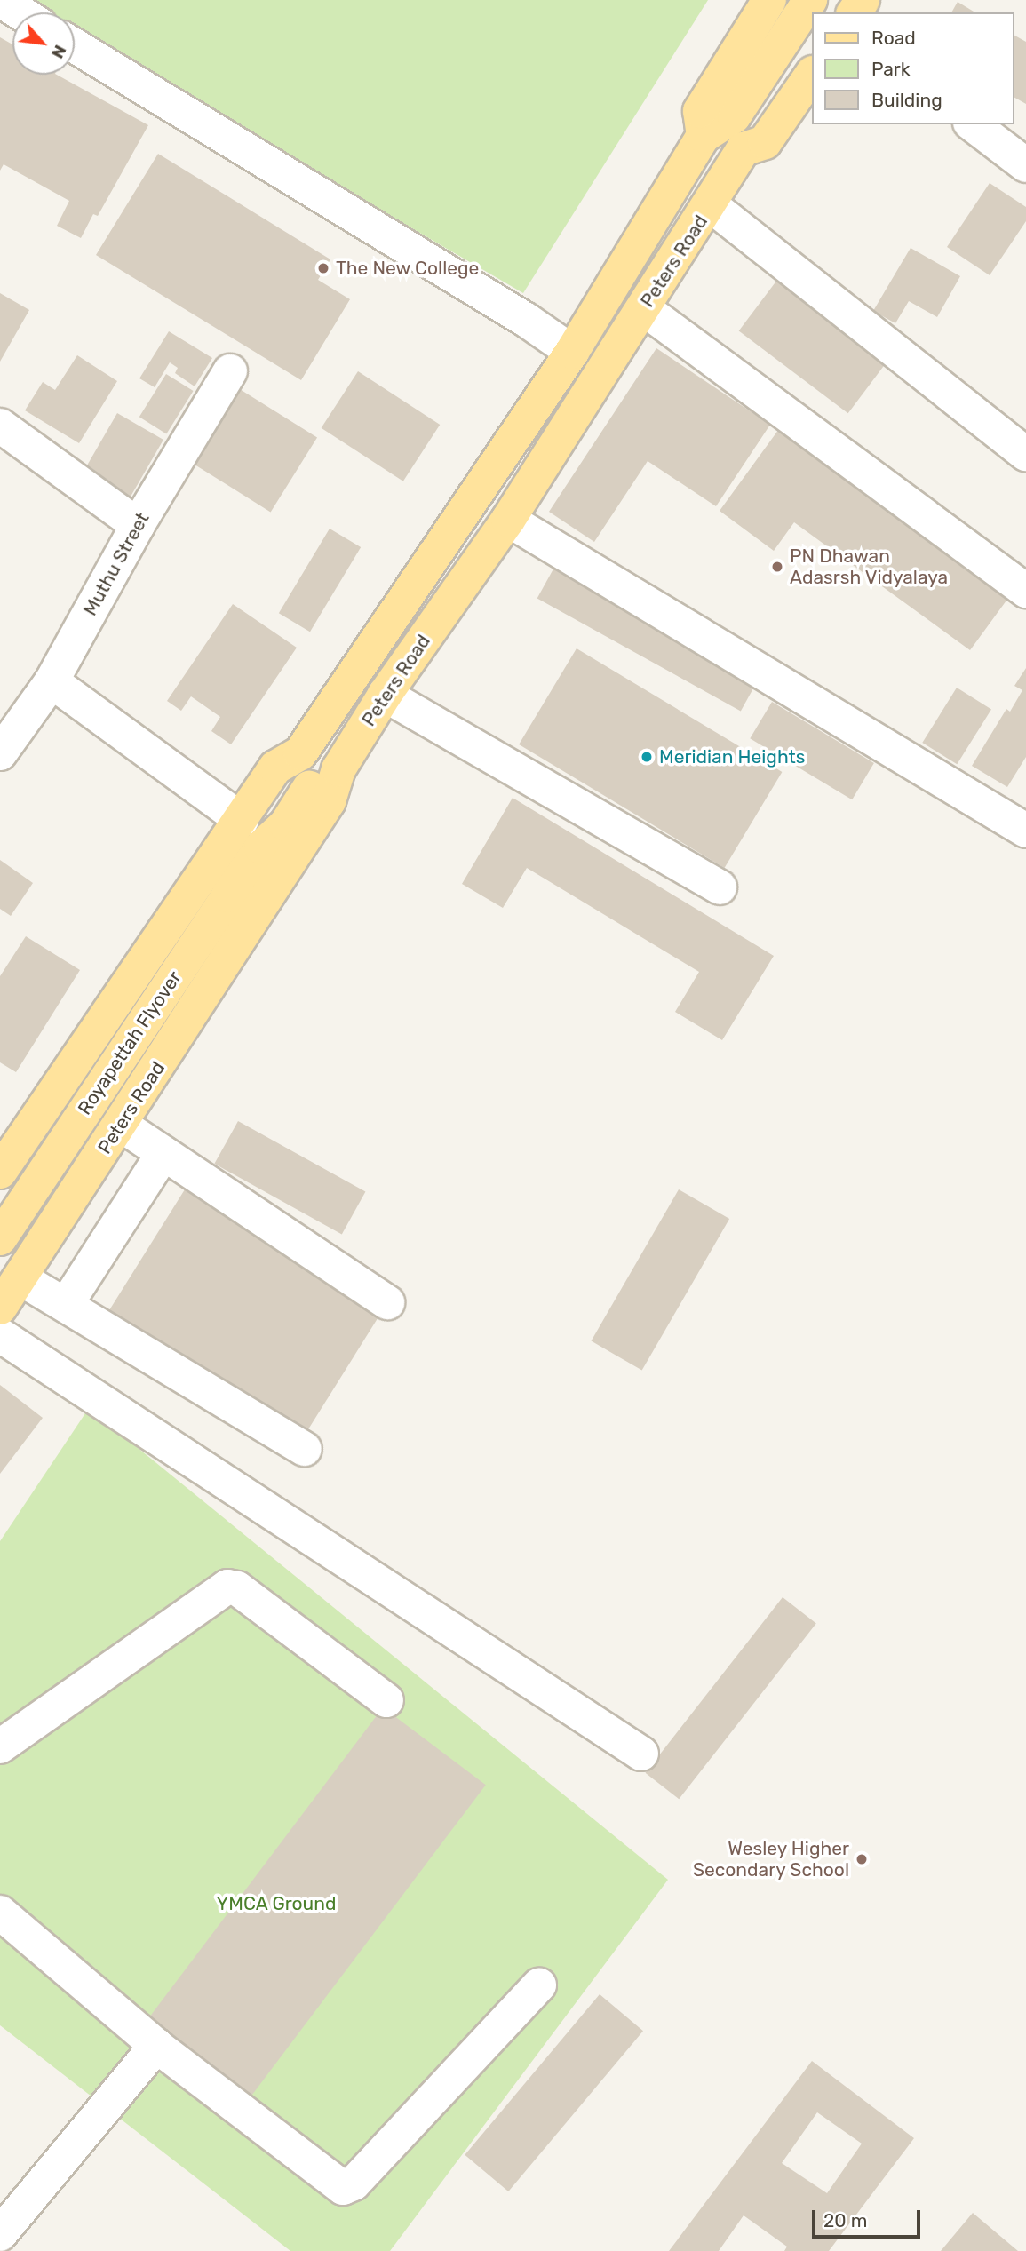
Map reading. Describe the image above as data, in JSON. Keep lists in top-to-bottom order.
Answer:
{
  "streets": {
    "main road": ["Peters Road", "Royapettah Flyover"],
    "street": ["Muthu Street"]
  },
  "crossings": [
    ["Peters Road", "Royapettah Flyover"]
  ],
  "parks": ["YMCA Ground"],
  "places": [
    "The New College",
    "PN Dhawan Adasrsh Vidyalaya",
    "Meridian Heights",
    "Wesley Higher Secondary School"
  ],
  "legend": ["Road", "Park", "Building"],
  "scale_bar": "20 m",
  "north": "bottom right"
}
